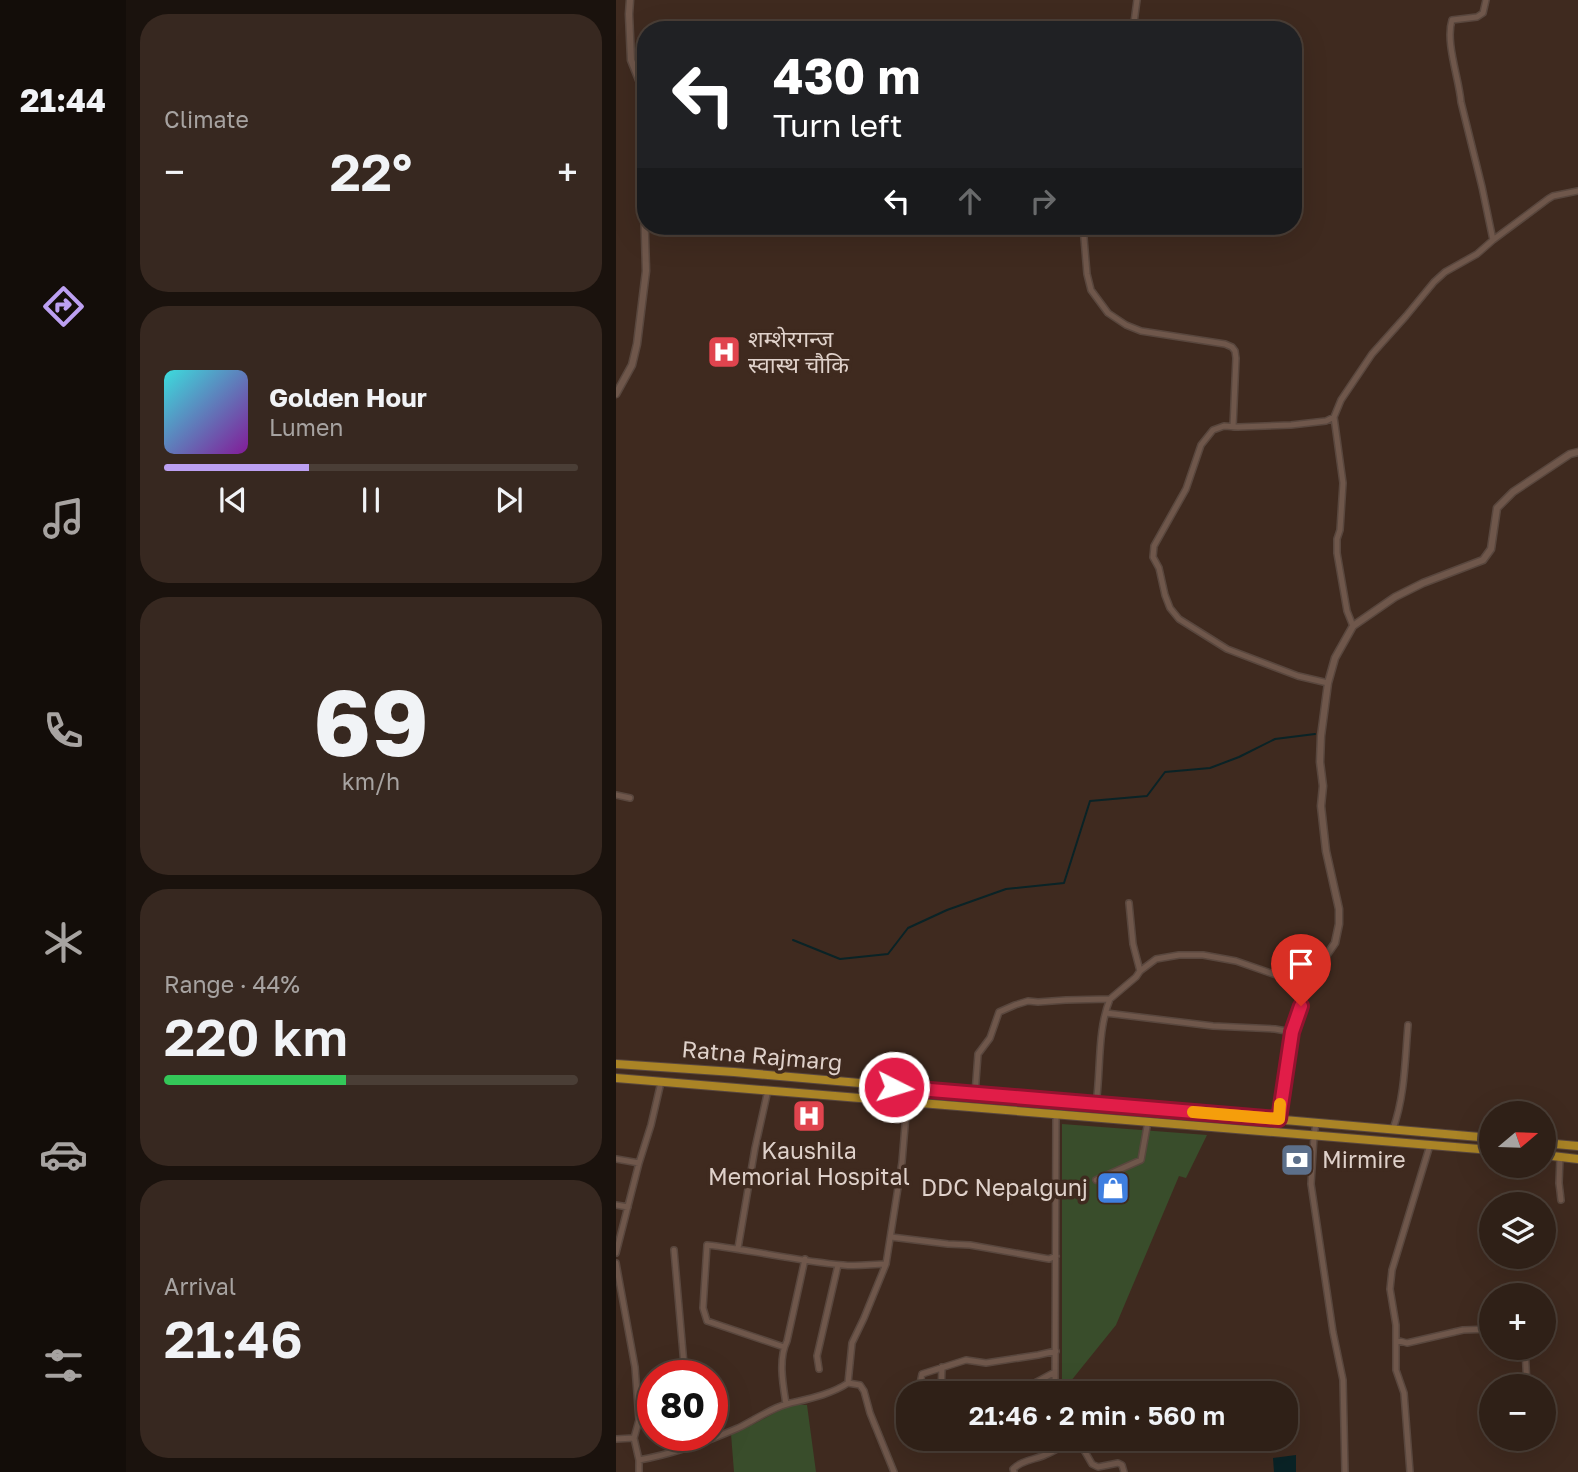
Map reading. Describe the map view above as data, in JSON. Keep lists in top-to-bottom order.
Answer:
{
  "streets": {
    "highway": ["Ratna Rajmarg"]
  },
  "places": {
    "hospital": ["शम्शेरगन्ज स्वास्थ चौकि", "Kaushila Memorial Hospital"],
    "bank": ["Mirmire"],
    "shop": ["DDC Nepalgunj"]
  },
  "north": "right",
  "page": {
    "tabs": "21:44",
    "tile": [
      "Climate",
      ["69", "km/h"],
      ["Range · 44%", "220 km"],
      ["Arrival", "21:46"]
    ],
    "turn": ["430 m", "Turn left"],
    "heat": ["−", "22°", "+"],
    "song": ["Golden Hour", "Lumen"],
    "map_buttons": ["+", "−"],
    "limit": "80",
    "trip": "21:46 · 2 min · 560 m"
  }
}
